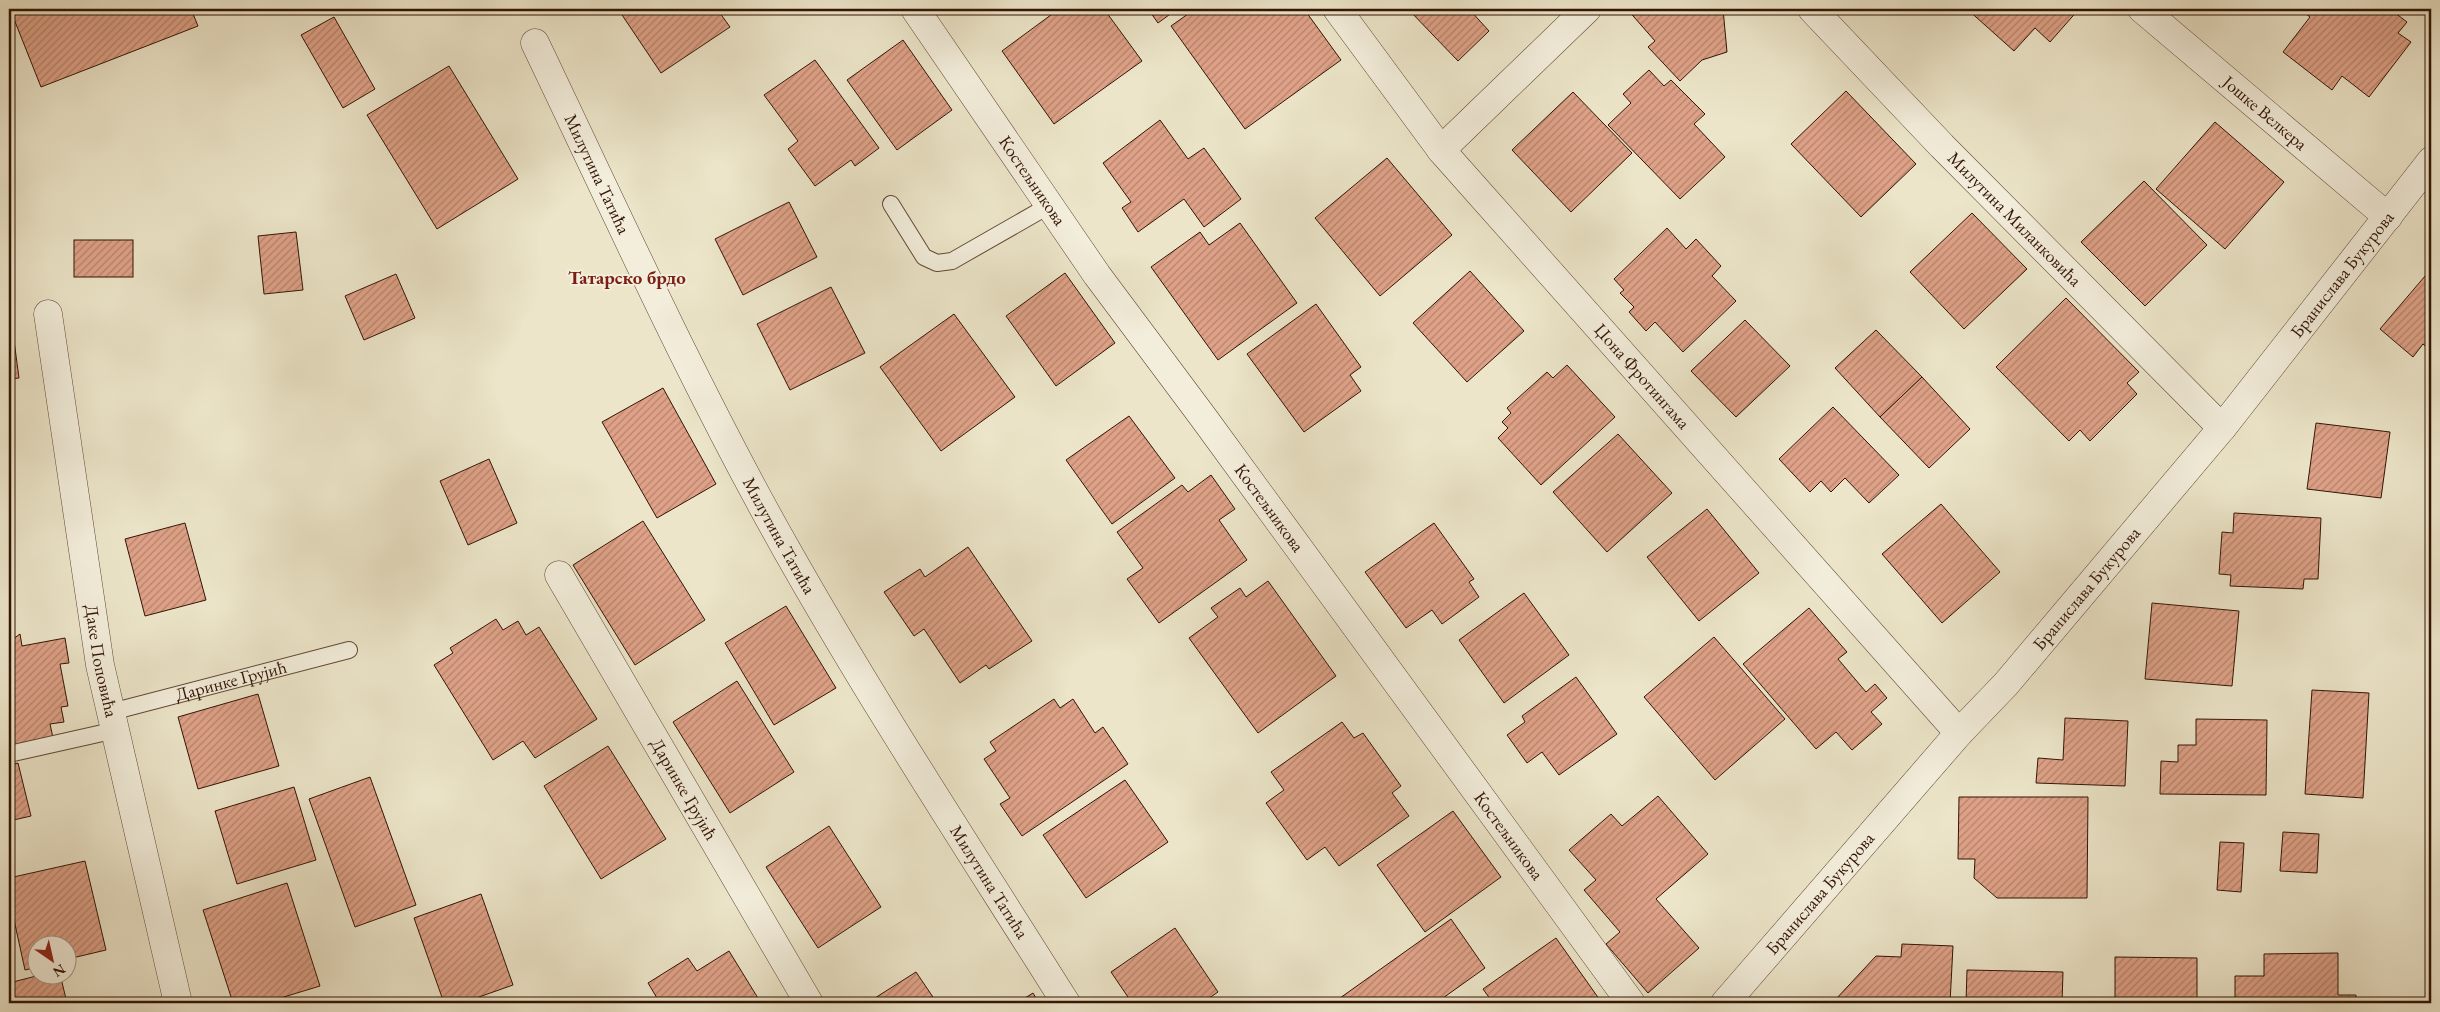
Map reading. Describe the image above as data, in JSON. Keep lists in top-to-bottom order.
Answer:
{
  "streets": {
    "street": [
      "Јошке Велкера",
      "Милутина Татића",
      "Костељникова",
      "Милутина Миланковића",
      "Бранислава Букурова",
      "Џона Фротингама",
      "Даке Поповића",
      "Даринке Грујић"
    ]
  },
  "crossings": [
    ["Јошке Велкера", "Бранислава Букурова"],
    ["Милутина Миланковића", "Бранислава Букурова"],
    ["Бранислава Букурова", "Џона Фротингама"],
    ["Даке Поповића", "Даринке Грујић"]
  ],
  "districts": ["Татарско брдо"],
  "north": "bottom right"
}
